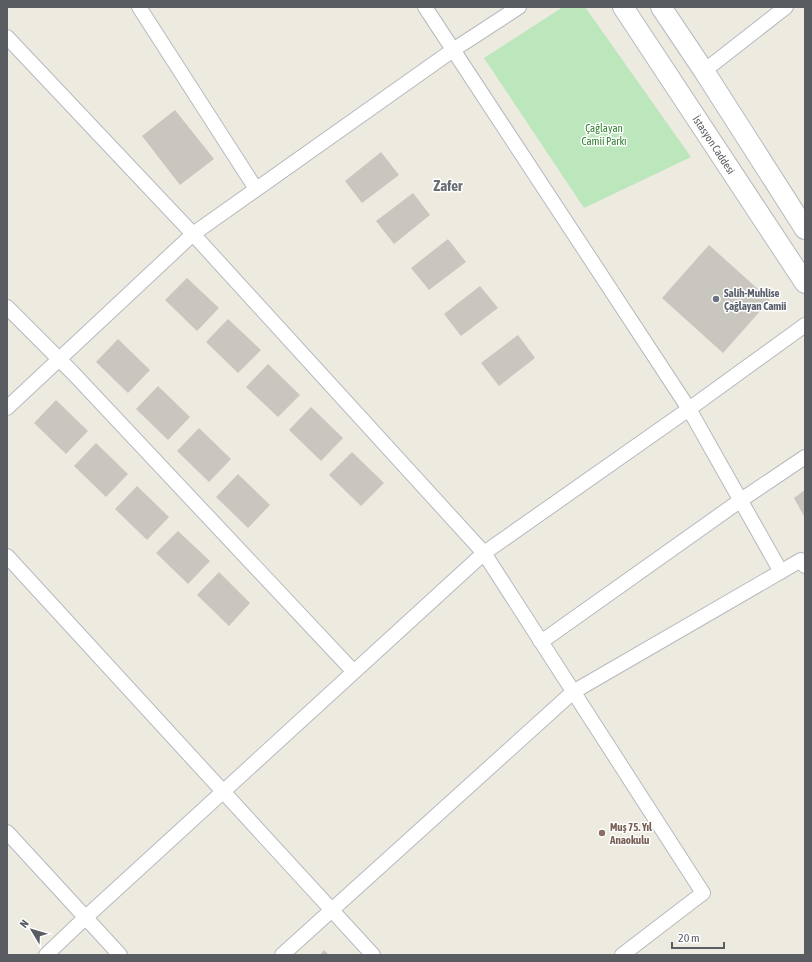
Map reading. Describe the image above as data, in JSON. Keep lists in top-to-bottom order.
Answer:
{
  "streets": {
    "main road": ["İstasyon Caddesi"]
  },
  "districts": ["Zafer"],
  "parks": ["Çağlayan Camii Parkı"],
  "places": ["Salih-Muhlise Çağlayan Camii", "Muş 75. Yıl Anaokulu"],
  "scale_bar": "20 m",
  "north": "top left"
}
